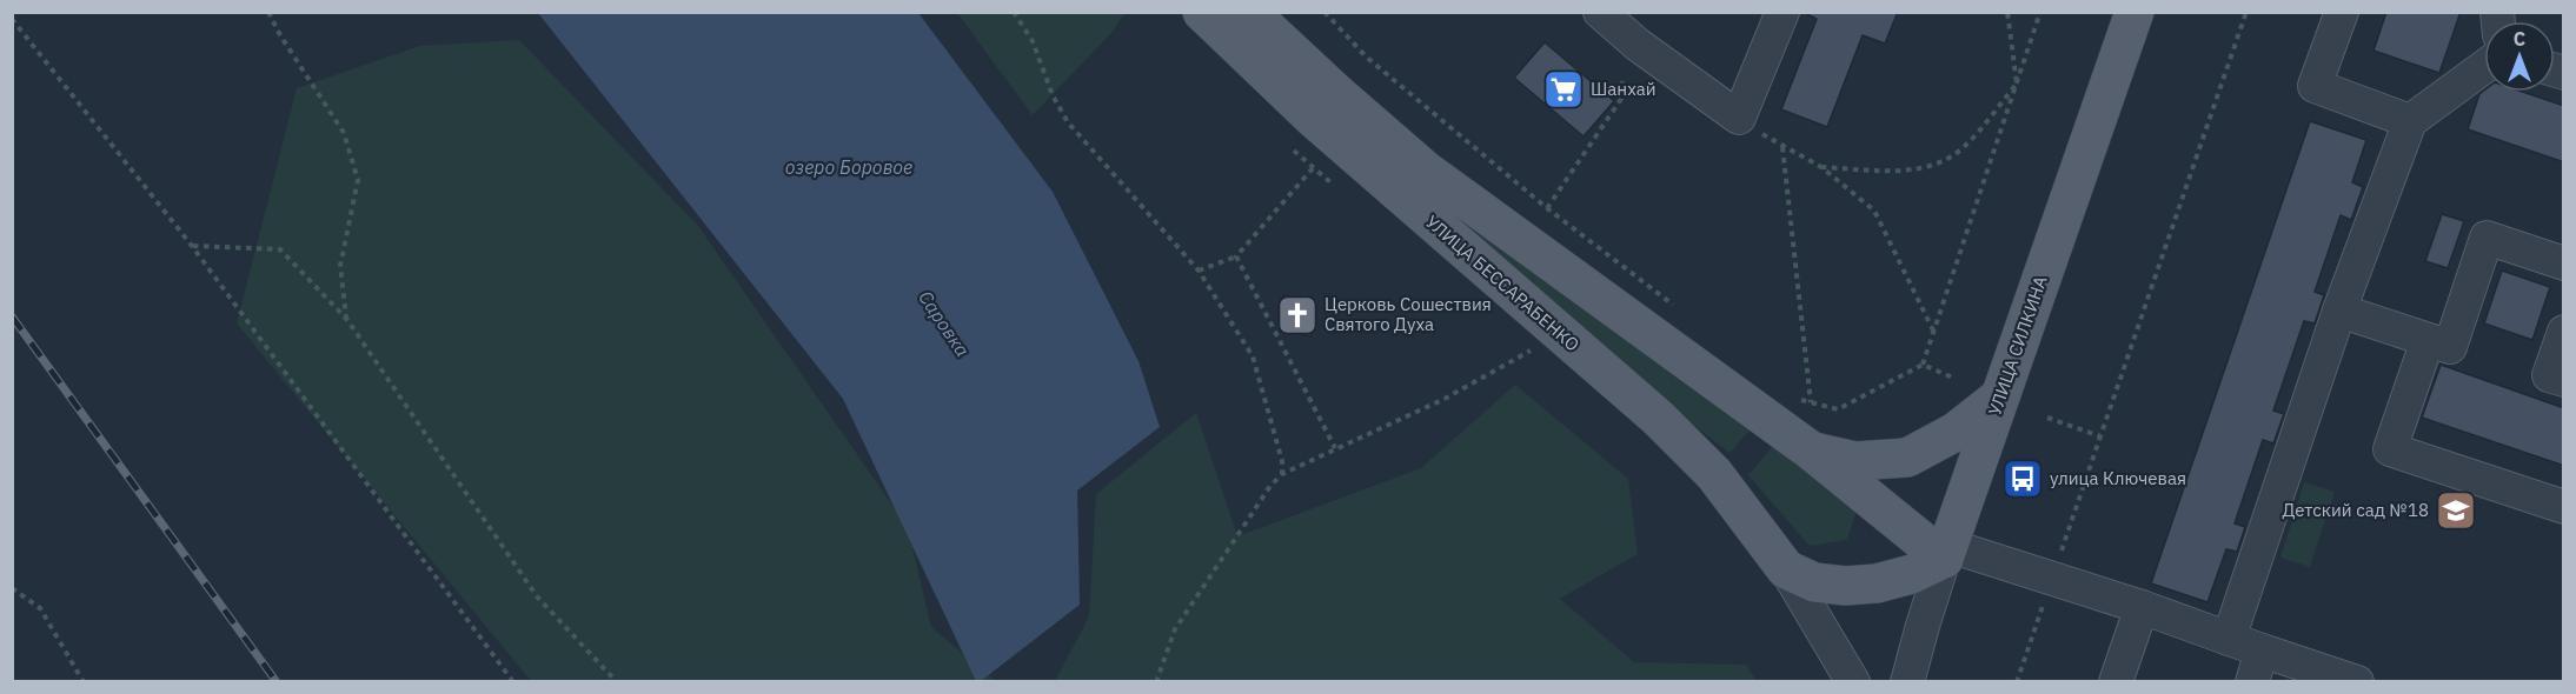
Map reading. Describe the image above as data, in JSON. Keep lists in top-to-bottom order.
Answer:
{
  "streets": {
    "main road": ["УЛИЦА БЕССАРАБЕНКО", "УЛИЦА СИЛКИНА"]
  },
  "water": ["озеро Боровое", "Саровка"],
  "places": {
    "supermarket": ["Шанхай"],
    "church": ["Церковь Сошествия Святого Духа"],
    "bus stop": ["улица Ключевая"],
    "school or university": ["Детский сад №18"]
  },
  "north": "top"
}
